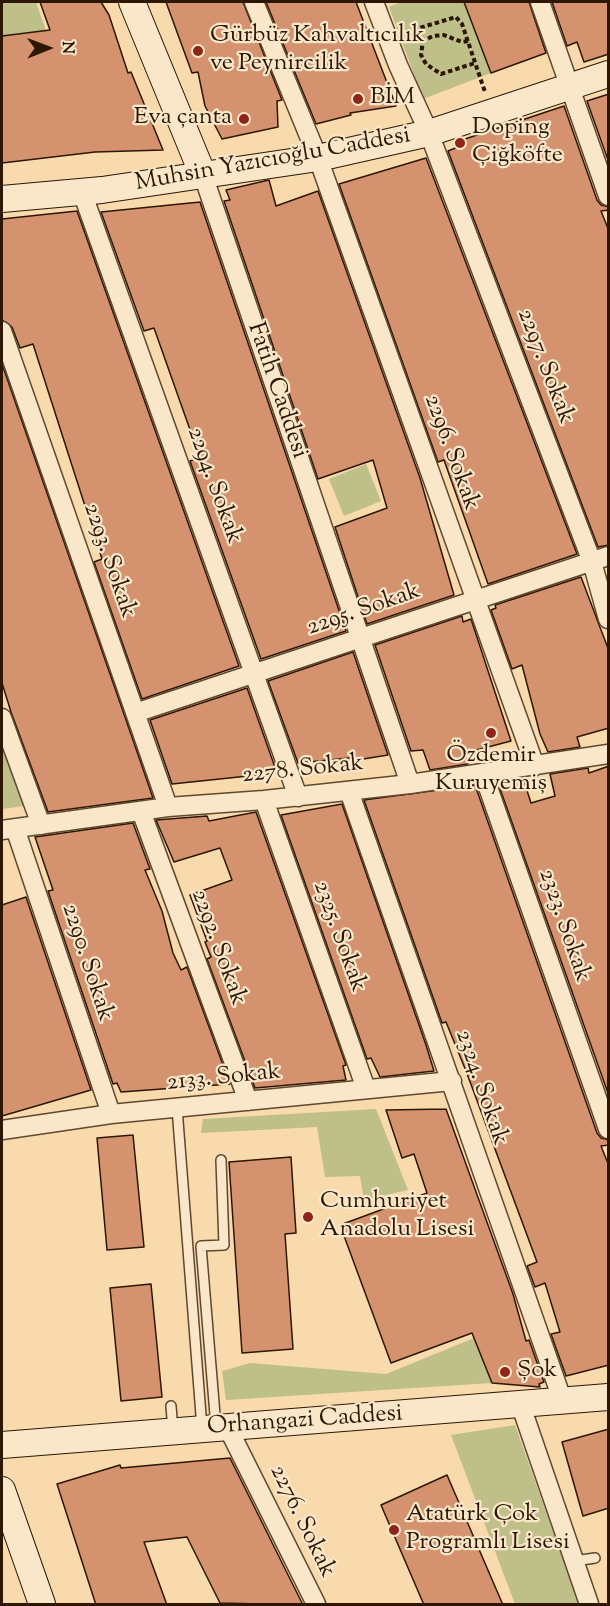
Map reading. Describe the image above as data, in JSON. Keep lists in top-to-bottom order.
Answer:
{
  "streets": {
    "main road": ["Muhsin Yazıcıoğlu Caddesi", "Fatih Caddesi", "Orhangazi Caddesi"],
    "street": [
      "2297. Sokak",
      "2296. Sokak",
      "2294. Sokak",
      "2293. Sokak",
      "2295. Sokak",
      "2278. Sokak",
      "2323. Sokak",
      "2325. Sokak",
      "2292. Sokak",
      "2290. Sokak",
      "2133. Sokak",
      "2324. Sokak",
      "2276. Sokak"
    ]
  },
  "crossings": [
    ["Muhsin Yazıcıoğlu Caddesi", "2297. Sokak"],
    ["Muhsin Yazıcıoğlu Caddesi", "Fatih Caddesi"],
    ["Muhsin Yazıcıoğlu Caddesi", "2296. Sokak"],
    ["Muhsin Yazıcıoğlu Caddesi", "2294. Sokak"],
    ["2297. Sokak", "2295. Sokak"],
    ["Fatih Caddesi", "2295. Sokak"],
    ["Fatih Caddesi", "2278. Sokak"],
    ["2296. Sokak", "2295. Sokak"],
    ["2296. Sokak", "2278. Sokak"],
    ["2294. Sokak", "2295. Sokak"],
    ["2294. Sokak", "2278. Sokak"],
    ["2293. Sokak", "2295. Sokak"],
    ["2293. Sokak", "2278. Sokak"],
    ["2278. Sokak", "2323. Sokak"],
    ["2278. Sokak", "2325. Sokak"],
    ["2278. Sokak", "2292. Sokak"],
    ["2278. Sokak", "2290. Sokak"],
    ["2278. Sokak", "2324. Sokak"],
    ["2325. Sokak", "2133. Sokak"],
    ["2292. Sokak", "2133. Sokak"],
    ["2290. Sokak", "2133. Sokak"],
    ["2133. Sokak", "2324. Sokak"],
    ["2324. Sokak", "Orhangazi Caddesi"],
    ["Orhangazi Caddesi", "2276. Sokak"]
  ],
  "places": [
    "Gürbüz Kahvaltıcılık ve Peynircilik",
    "BİM",
    "Eva çanta",
    "Doping Çiğköfte",
    "Özdemir Kuruyemiş",
    "Cumhuriyet Anadolu Lisesi",
    "Şok",
    "Atatürk Çok Programlı Lisesi"
  ],
  "north": "right"
}
